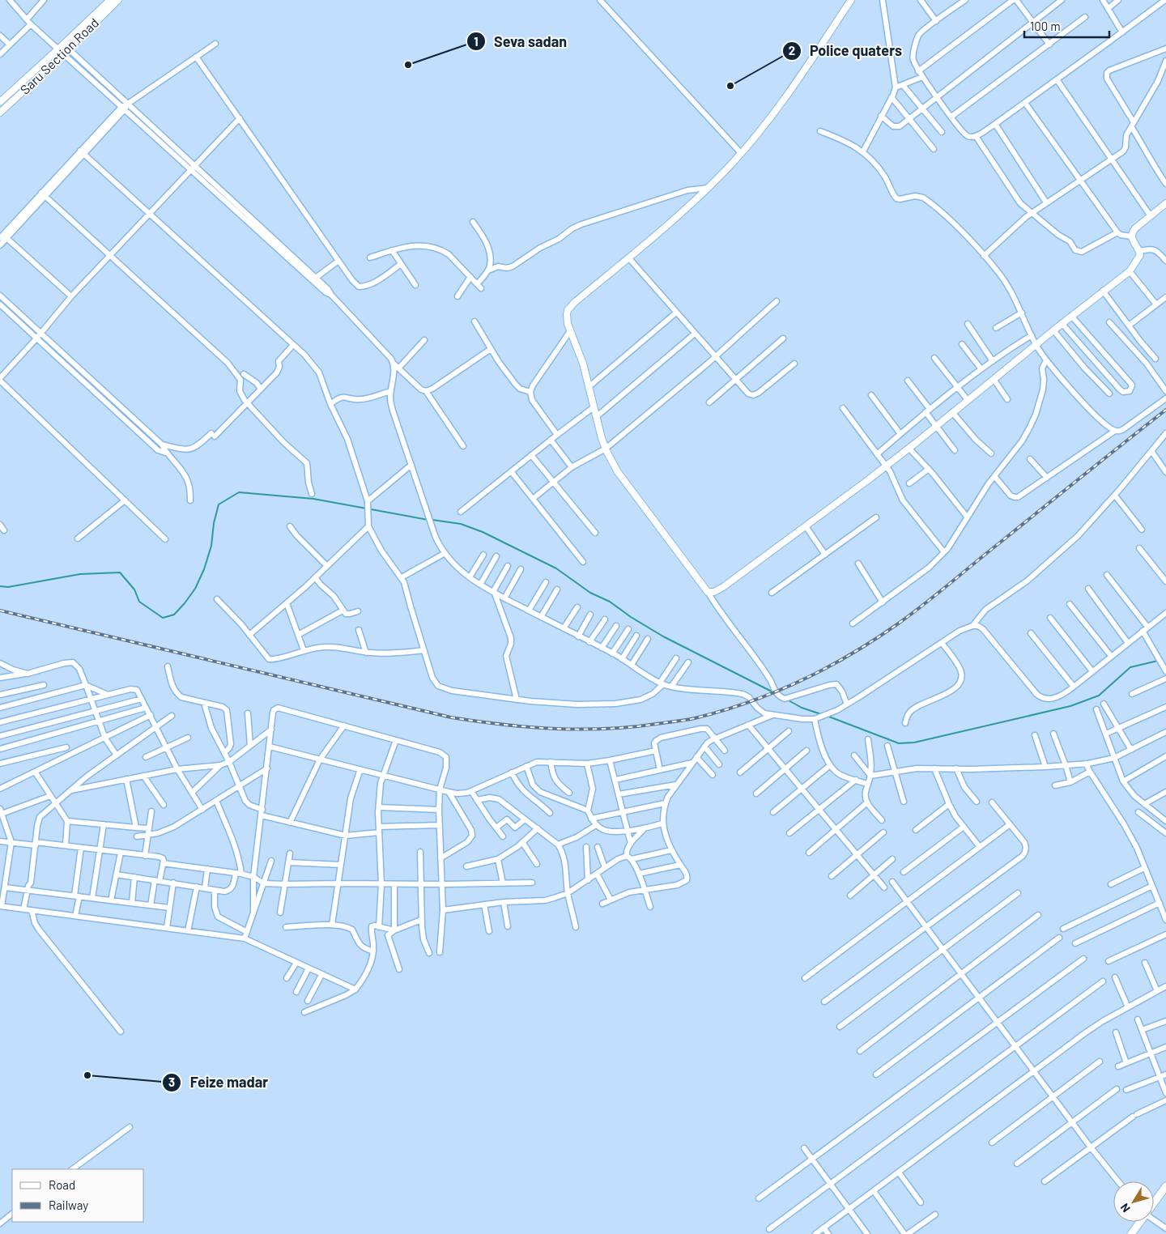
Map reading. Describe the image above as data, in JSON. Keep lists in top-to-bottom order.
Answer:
{
  "streets": {
    "street": ["Saru Section Road"]
  },
  "places": ["Seva sadan", "Police quaters", "Feize madar"],
  "legend": ["Road", "Railway"],
  "scale_bar": "100 m",
  "north": "bottom left"
}
